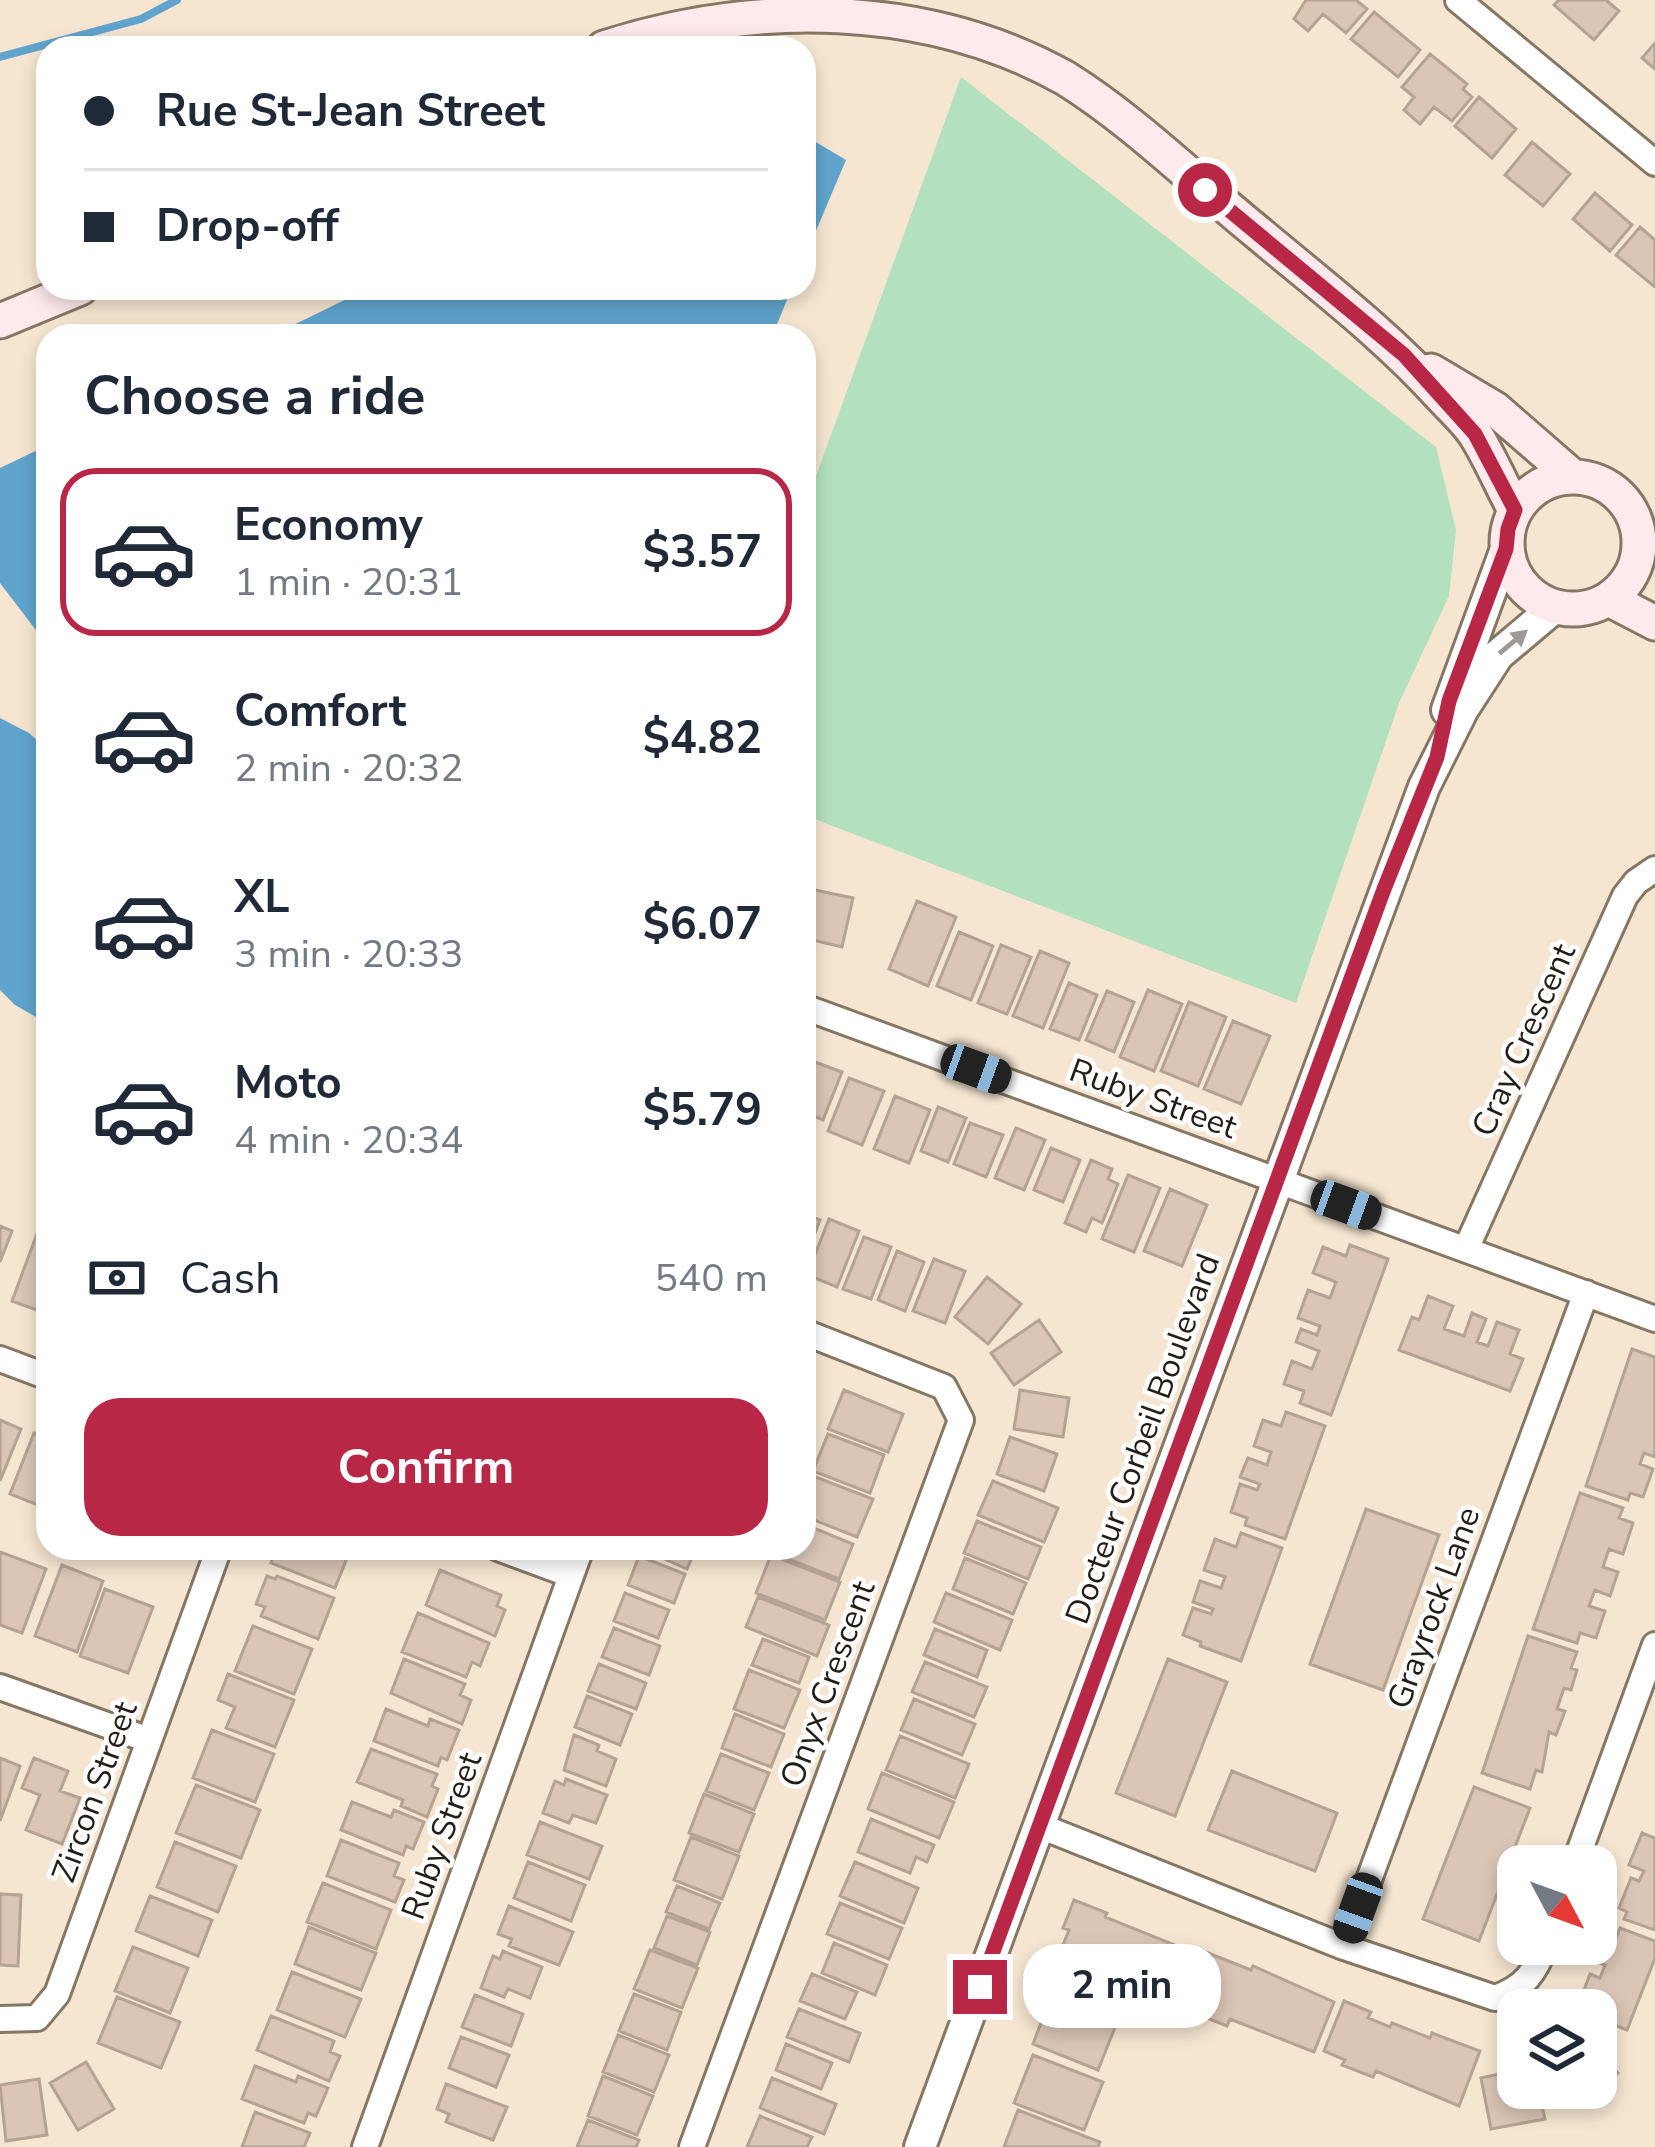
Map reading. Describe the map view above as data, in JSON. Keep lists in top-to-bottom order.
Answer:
{
  "streets": {
    "street": [
      "Cray Crescent",
      "Ruby Street",
      "Docteur Corbeil Boulevard",
      "Grayrock Lane",
      "Onyx Crescent",
      "Zircon Street"
    ]
  },
  "crossings": [
    ["Cray Crescent", "Ruby Street"],
    ["Ruby Street", "Docteur Corbeil Boulevard"],
    ["Ruby Street", "Grayrock Lane"]
  ],
  "north": "bottom right",
  "page": {
    "banner": ["Rue St-Jean Street", "Drop-off"],
    "heading": "Choose a ride",
    "list": [
      {
        "name": "Economy",
        "note": "1 min · 20:31",
        "value": "$3.57"
      },
      {
        "name": "Comfort",
        "note": "2 min · 20:32",
        "value": "$4.82"
      },
      {
        "name": "XL",
        "note": "3 min · 20:33",
        "value": "$6.07"
      },
      {
        "name": "Moto",
        "note": "4 min · 20:34",
        "value": "$5.79"
      }
    ],
    "pay": ["Cash", "540 m"],
    "buttons": "Confirm",
    "bubble": "2 min"
  }
}
